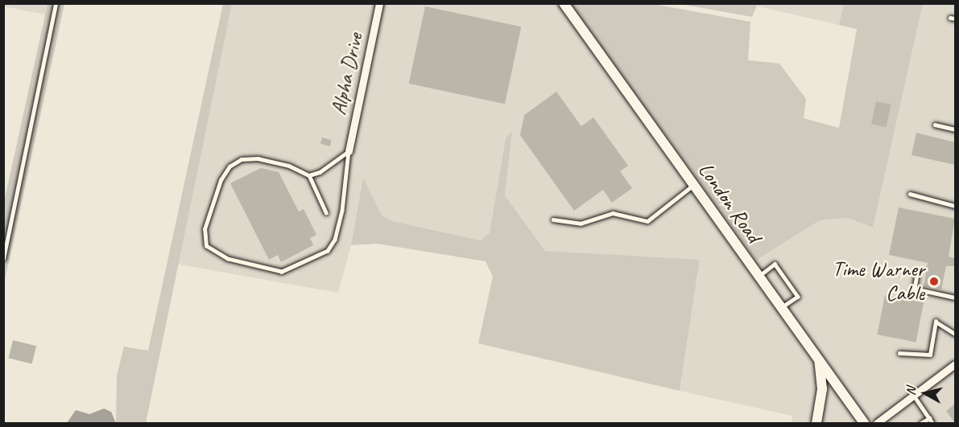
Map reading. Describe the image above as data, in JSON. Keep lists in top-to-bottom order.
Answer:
{
  "streets": {
    "street": ["Alpha Drive", "London Road"]
  },
  "places": ["Time Warner Cable"],
  "north": "left"
}
